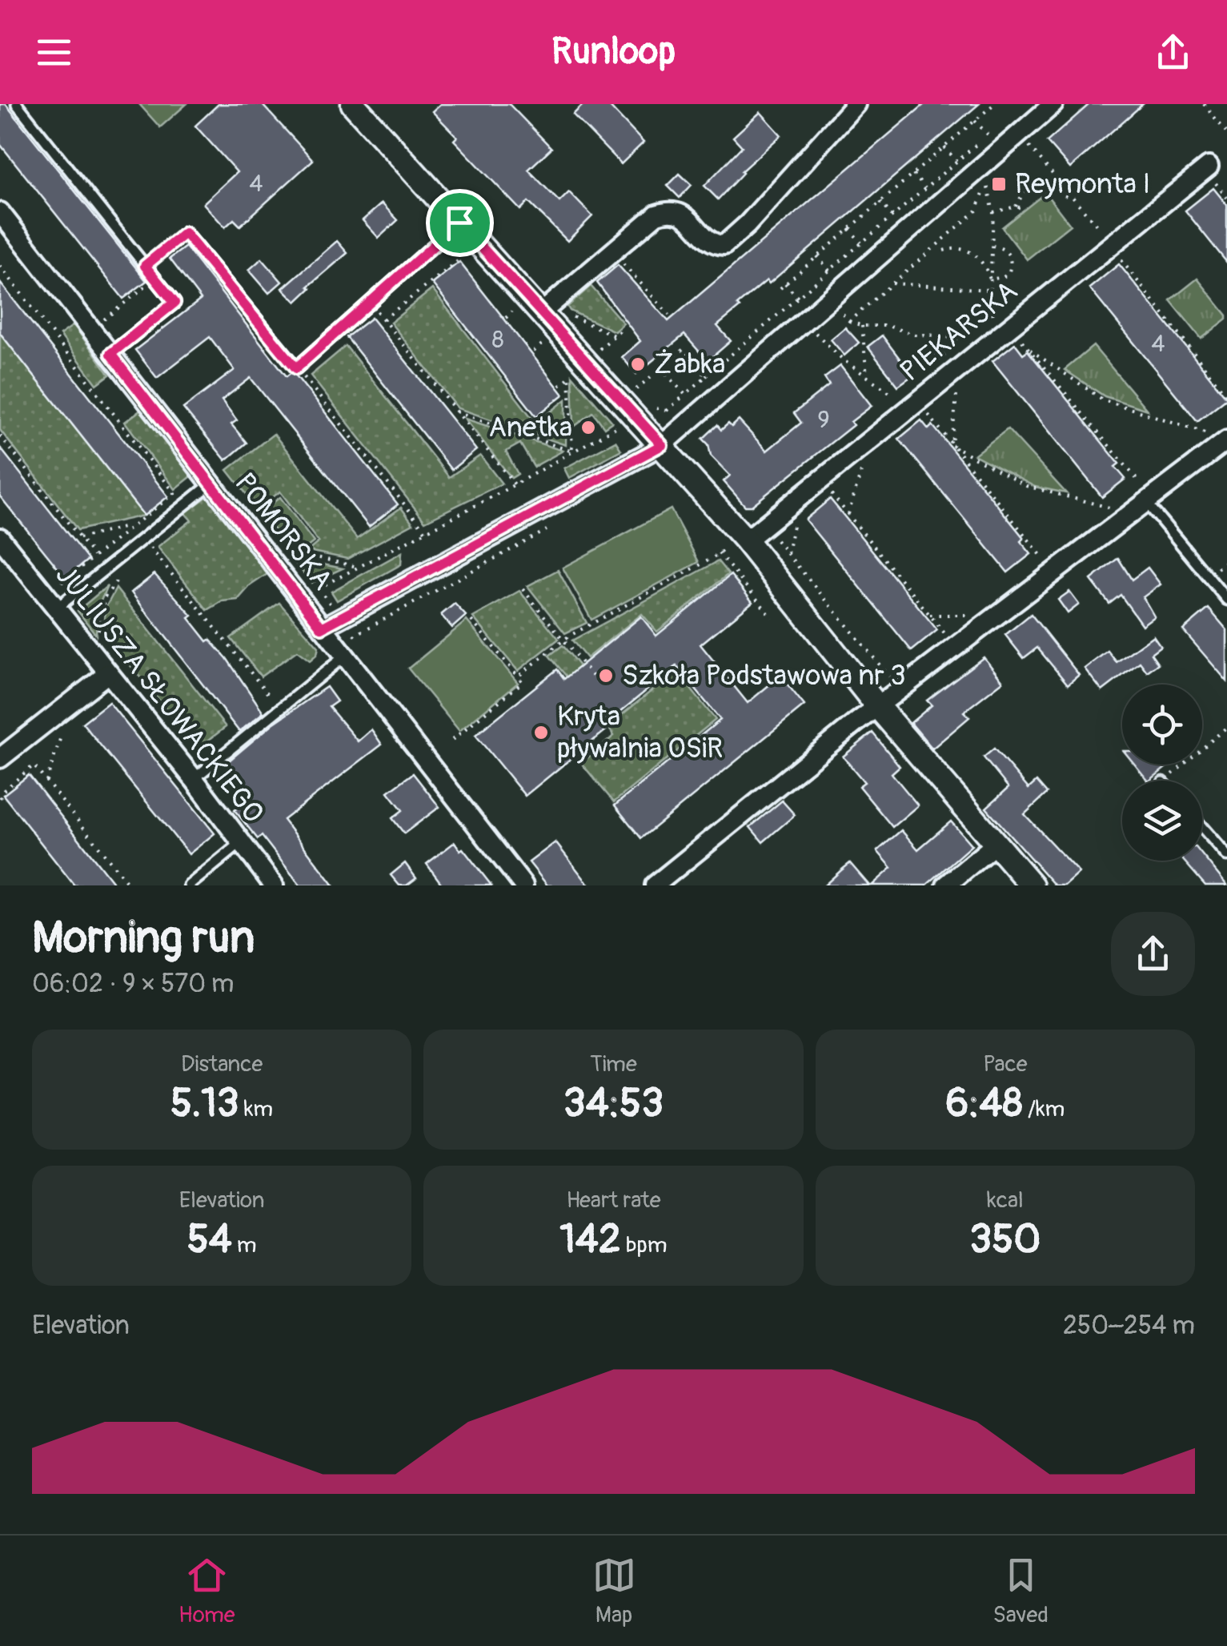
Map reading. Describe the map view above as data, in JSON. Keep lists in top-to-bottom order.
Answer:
{
  "streets": {
    "street": ["PIEKARSKA", "POMORSKA", "JULIUSZA SŁOWACKIEGO"]
  },
  "places": {
    "transit": ["Reymonta I"],
    "other": [
      "Żabka",
      "Anetka",
      "Szkoła Podstawowa nr 3",
      "Kryta pływalnia OSiR"
    ]
  },
  "house_numbers": [
    "4",
    "8",
    "4",
    "9"
  ],
  "page": {
    "header": "Runloop",
    "heading": ["Morning run", "06:02 · 9 × 570 m"],
    "stats": [
      ["Distance", "5.13 km"],
      ["Time", "34:53"],
      ["Pace", "6:48 /km"],
      ["Elevation", "54 m"],
      ["Heart rate", "142 bpm"],
      ["kcal", "350"]
    ],
    "chart": ["Elevation", "250–254 m"],
    "tabs": ["Home", "Map", "Saved"]
  }
}
